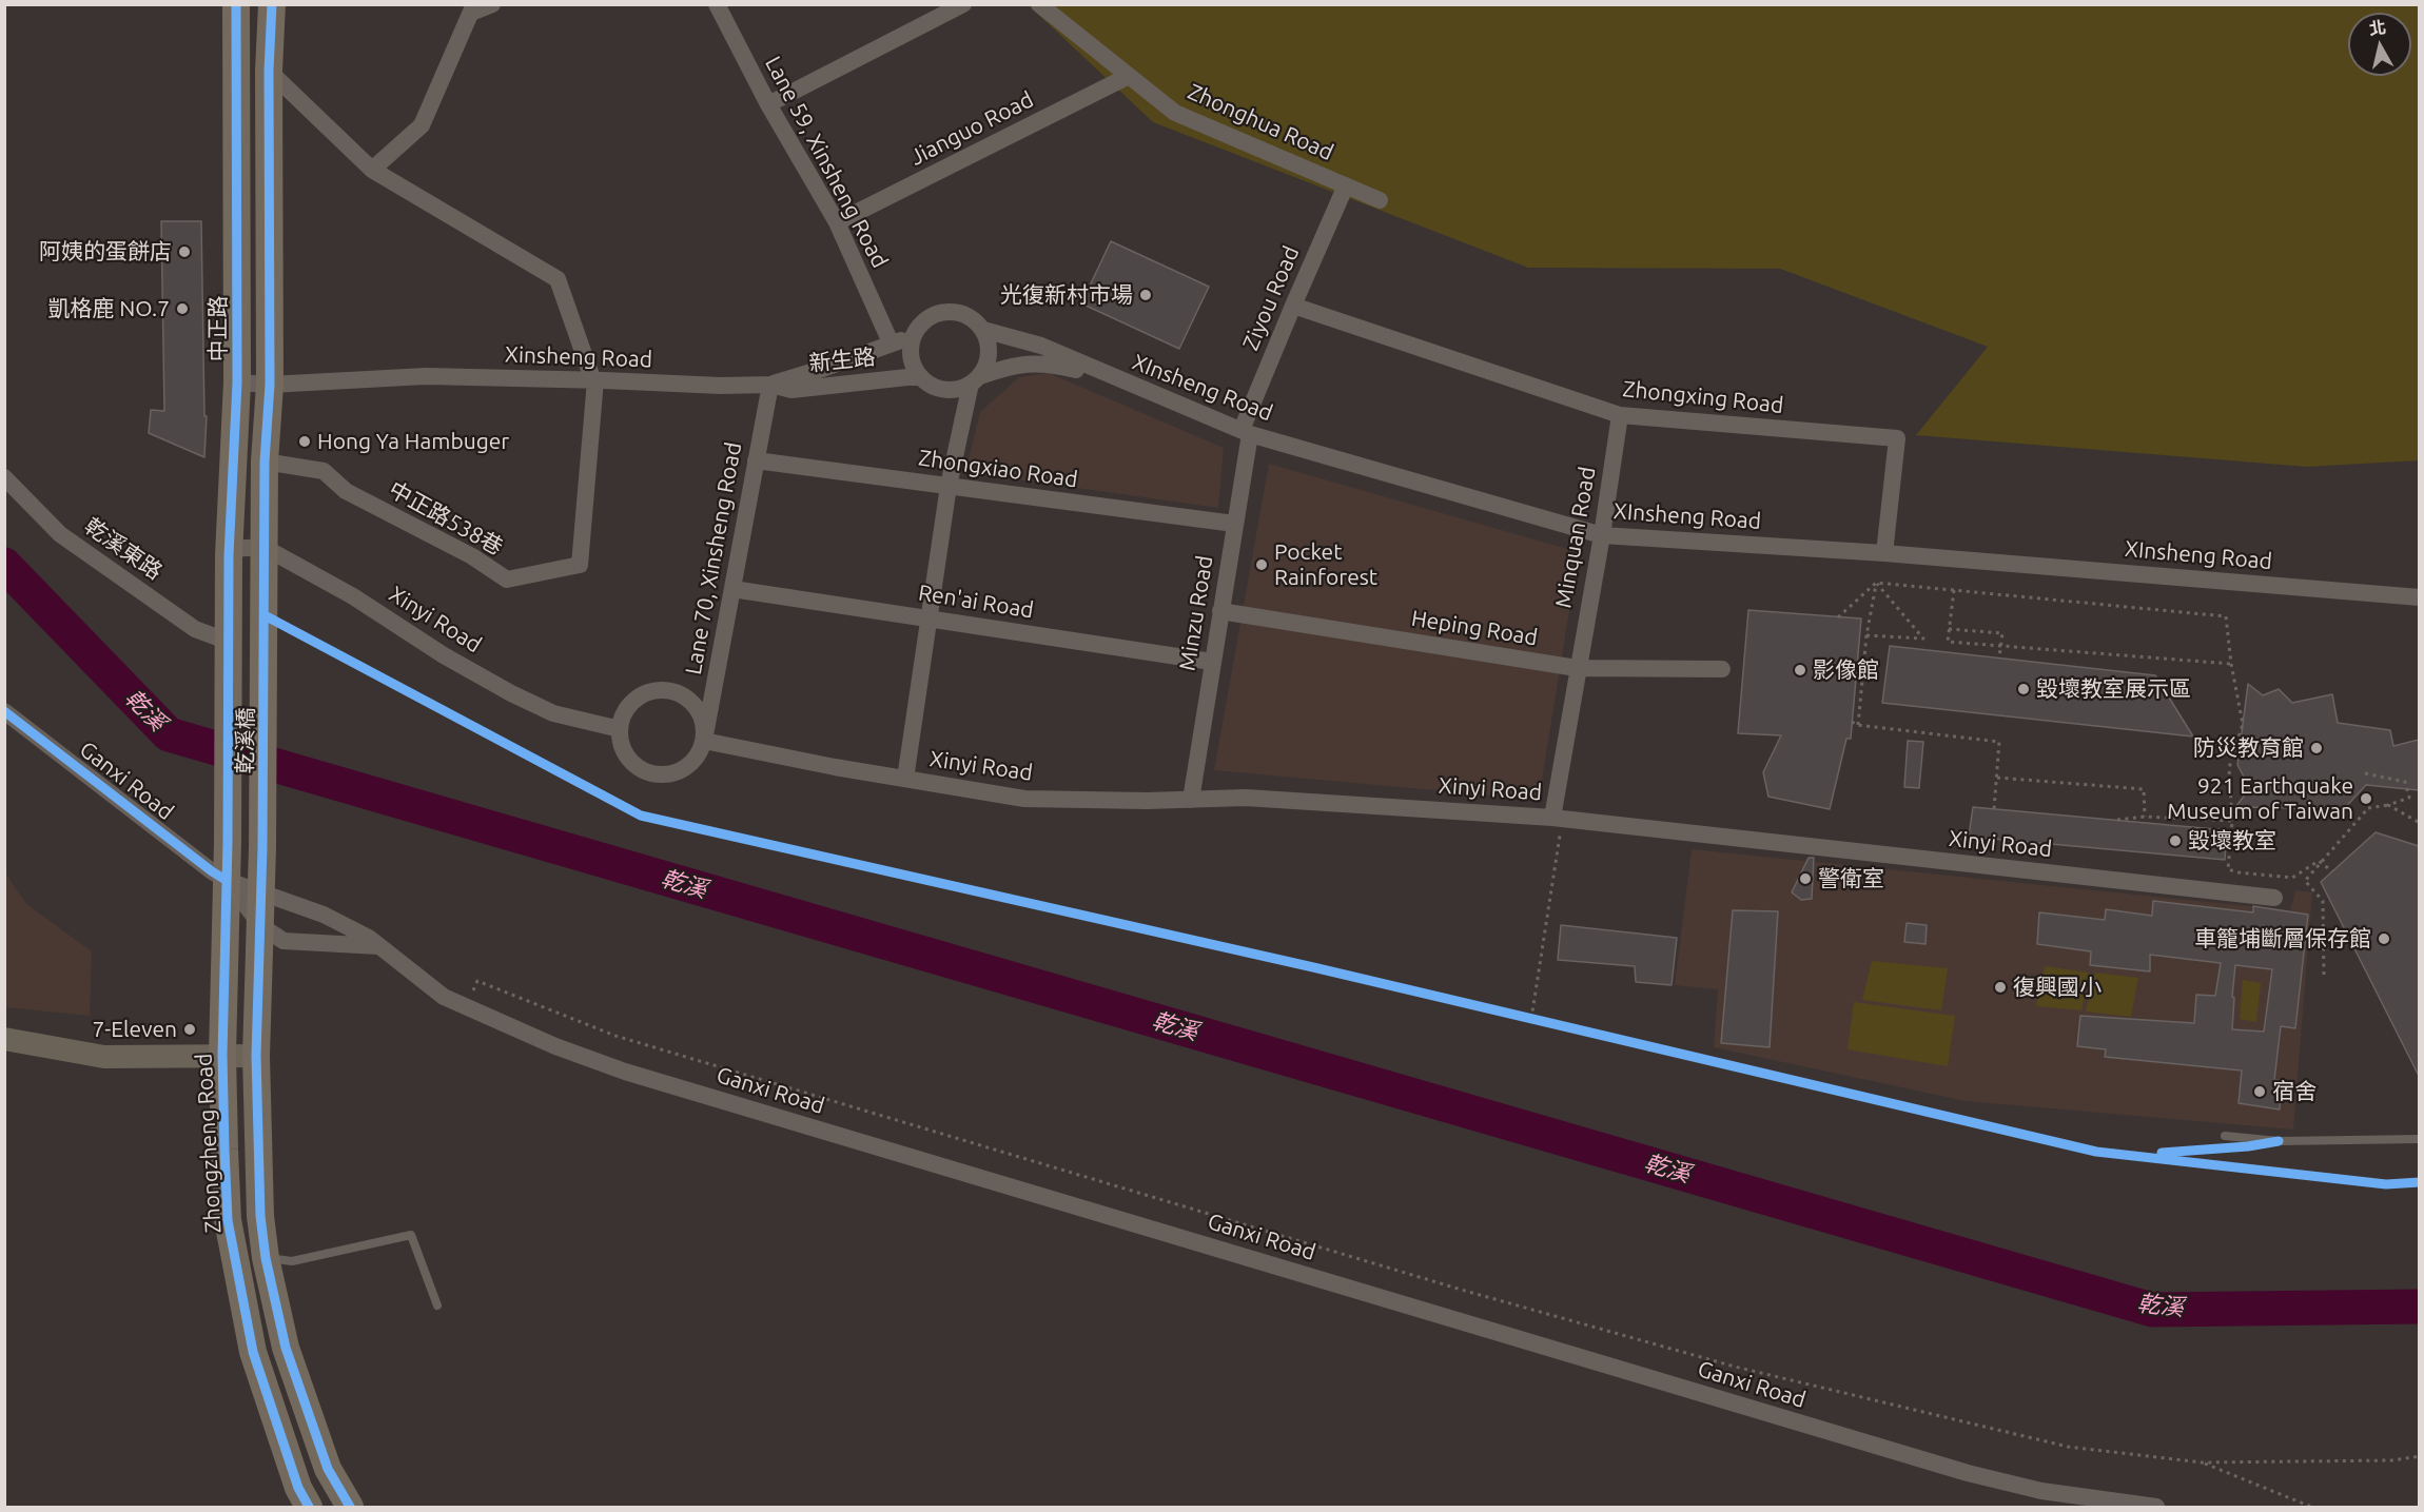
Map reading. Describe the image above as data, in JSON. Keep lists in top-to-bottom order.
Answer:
{
  "streets": {
    "main road": ["中正路", "乾溪橋", "Zhongzheng Road"],
    "street": [
      "Zhonghua Road",
      "Jianguo Road",
      "Lane 59, Xinsheng Road",
      "Ziyou Road",
      "Xinsheng Road",
      "新生路",
      "XInsheng Road",
      "Zhongxing Road",
      "Zhongxiao Road",
      "中正路538巷",
      "Minquan Road",
      "乾溪東路",
      "Lane 70, Xinsheng Road",
      "Ren'ai Road",
      "Minzu Road",
      "Xinyi Road",
      "Heping Road",
      "Ganxi Road"
    ]
  },
  "crossings": [
    ["Zhonghua Road", "Jianguo Road"],
    ["Zhonghua Road", "Ziyou Road"],
    ["Jianguo Road", "Lane 59, Xinsheng Road"],
    ["Lane 59, Xinsheng Road", "Xinsheng Road"],
    ["Ziyou Road", "XInsheng Road"],
    ["Ziyou Road", "Zhongxing Road"],
    ["Ziyou Road", "Minzu Road"],
    ["中正路", "Xinsheng Road"],
    ["中正路", "乾溪東路"],
    ["中正路", "乾溪橋"],
    ["Xinsheng Road", "新生路"],
    ["Xinsheng Road", "XInsheng Road"],
    ["Xinsheng Road", "中正路538巷"],
    ["Xinsheng Road", "Lane 70, Xinsheng Road"],
    ["新生路", "XInsheng Road"],
    ["新生路", "Lane 70, Xinsheng Road"],
    ["XInsheng Road", "Zhongxing Road"],
    ["XInsheng Road", "Minquan Road"],
    ["XInsheng Road", "Minzu Road"],
    ["Zhongxing Road", "Minquan Road"],
    ["Zhongxiao Road", "Lane 70, Xinsheng Road"],
    ["Zhongxiao Road", "Minzu Road"],
    ["Minquan Road", "Xinyi Road"],
    ["Minquan Road", "Heping Road"],
    ["乾溪東路", "乾溪橋"],
    ["Lane 70, Xinsheng Road", "Ren'ai Road"],
    ["Lane 70, Xinsheng Road", "Xinyi Road"],
    ["Ren'ai Road", "Minzu Road"],
    ["Minzu Road", "Xinyi Road"],
    ["Minzu Road", "Heping Road"],
    ["Xinyi Road", "乾溪橋"],
    ["乾溪橋", "Ganxi Road"],
    ["乾溪橋", "Zhongzheng Road"],
    ["Ganxi Road", "Zhongzheng Road"]
  ],
  "water": ["乾溪"],
  "places": [
    "阿姨的蛋餅店",
    "光復新村市場",
    "凱格鹿 NO.7",
    "Hong Ya Hambuger",
    "Pocket Rainforest",
    "影像館",
    "毀壞教室展示區",
    "防災教育館",
    "921 Earthquake Museum of Taiwan",
    "毀壞教室",
    "警衛室",
    "車籠埔斷層保存館",
    "復興國小",
    "7-Eleven",
    "宿舍"
  ],
  "north": "top"
}
